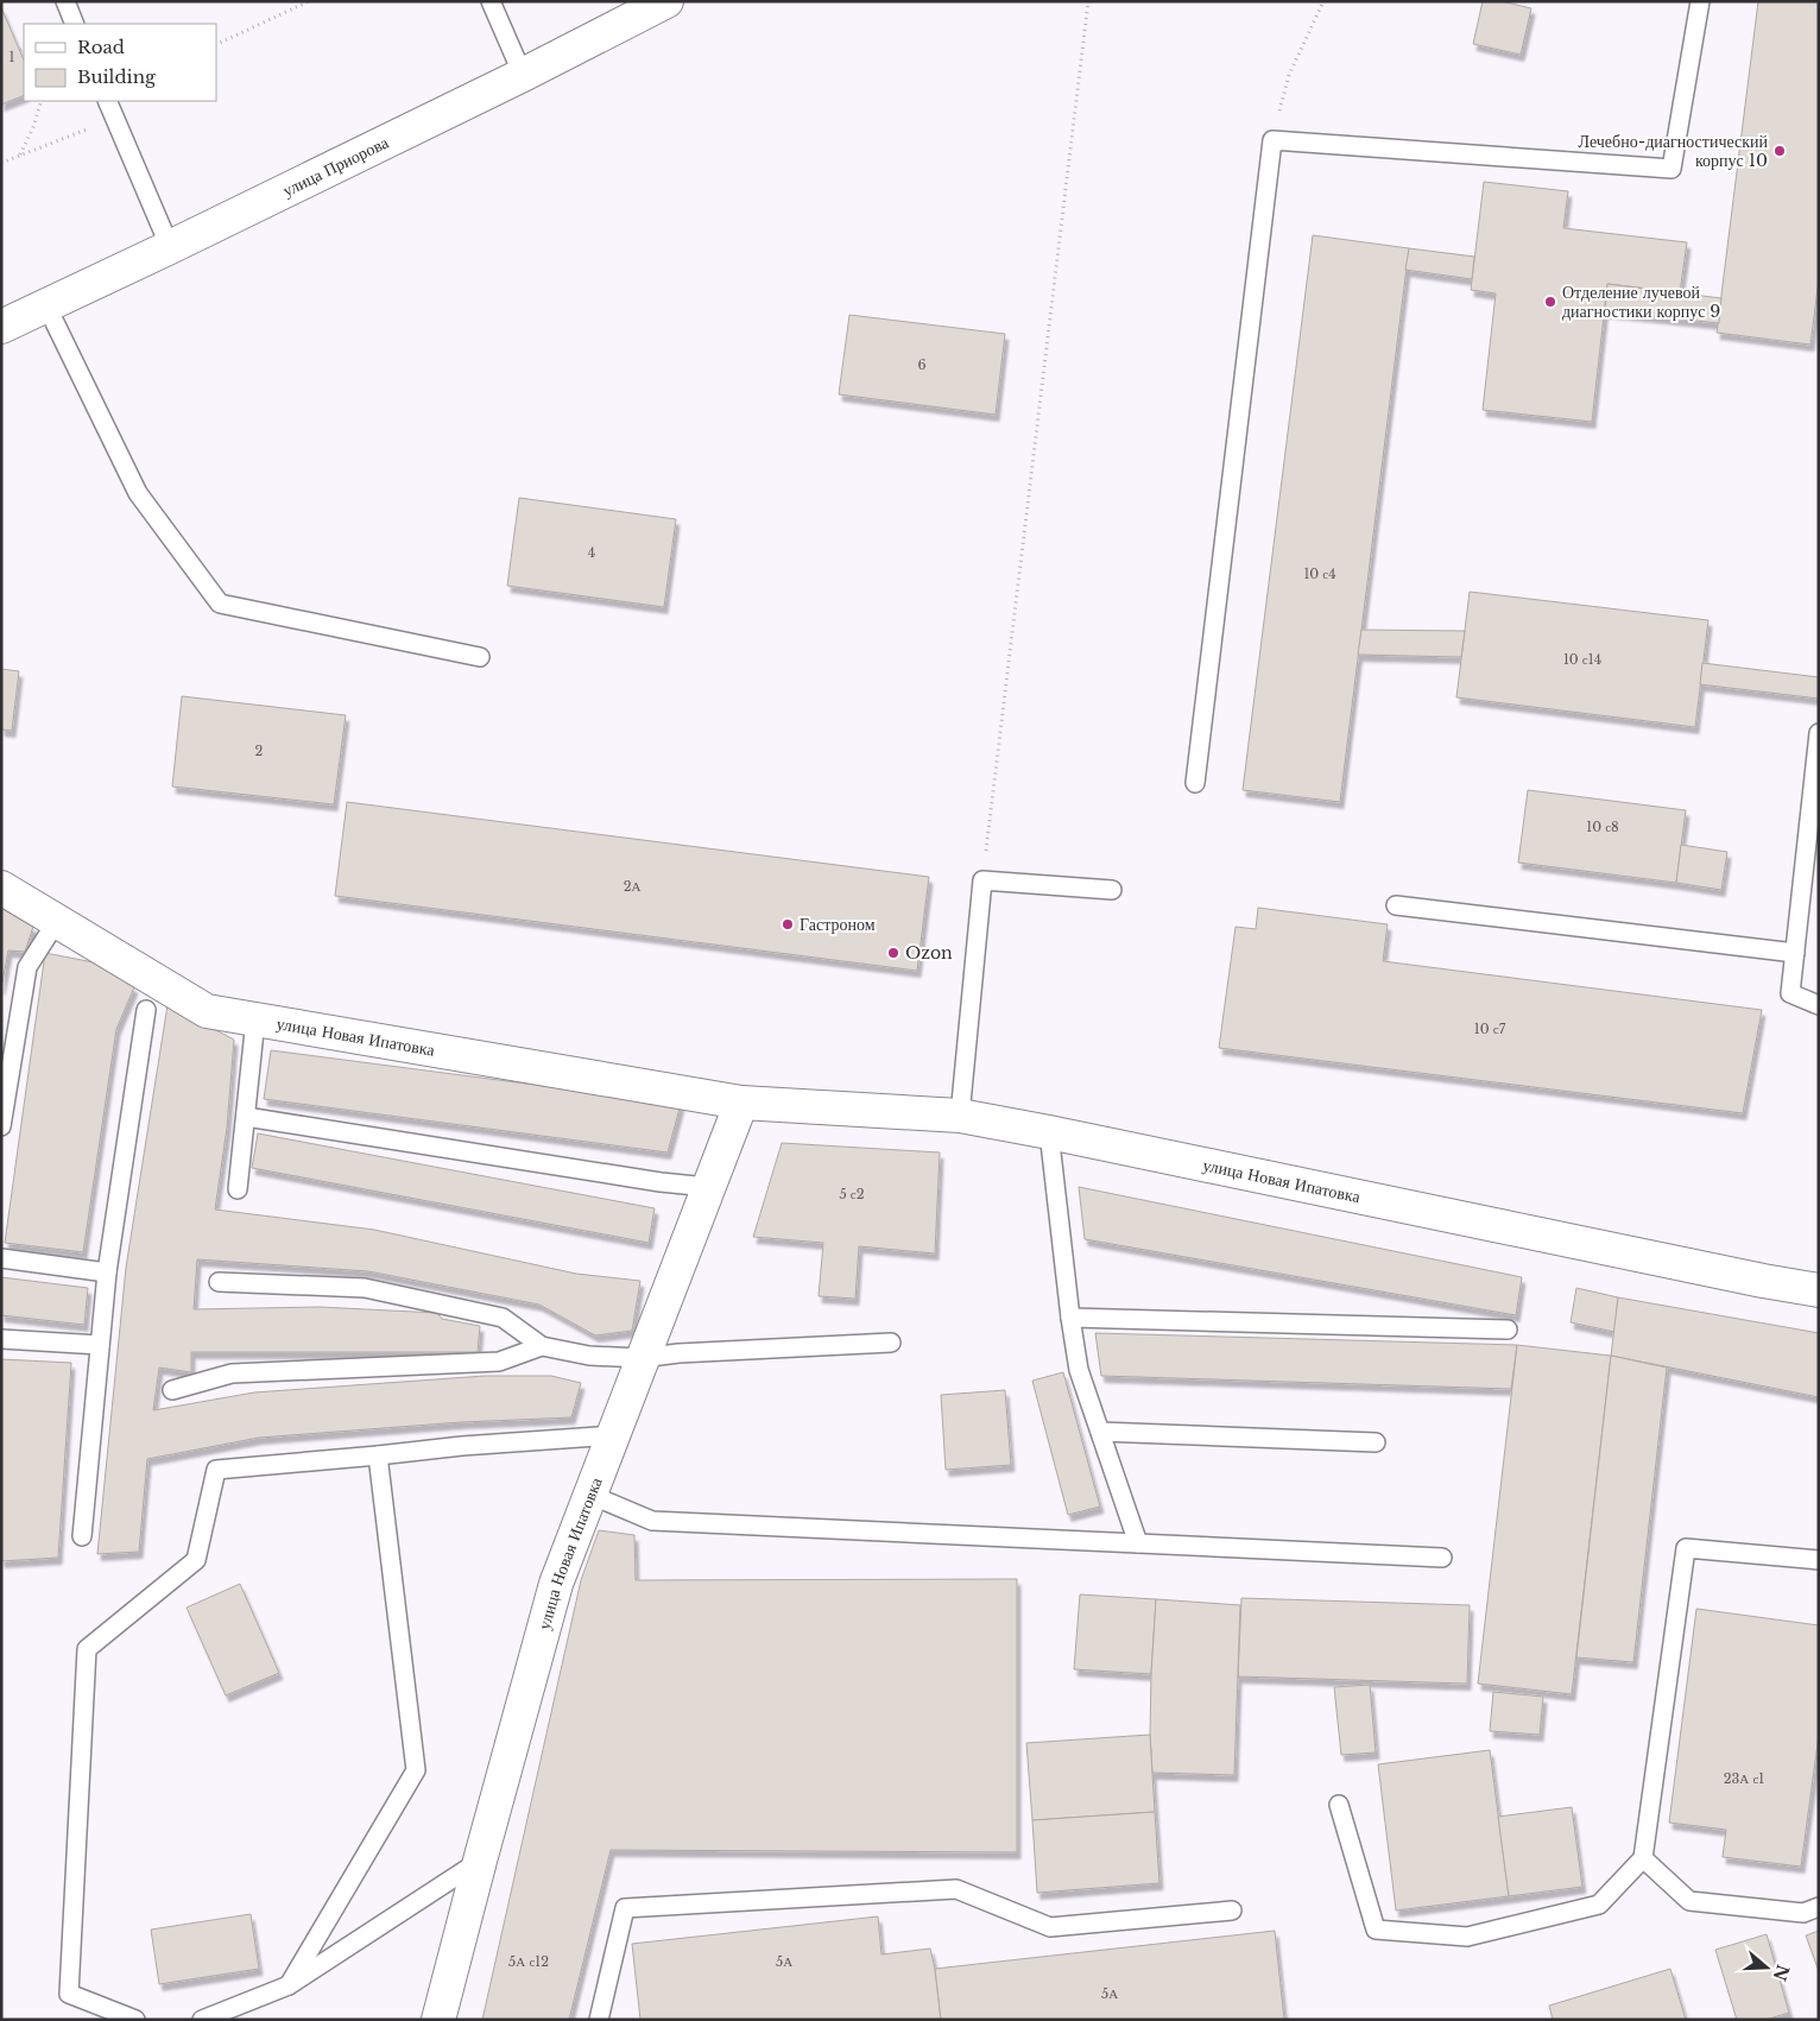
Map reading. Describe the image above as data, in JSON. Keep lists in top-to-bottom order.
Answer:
{
  "streets": {
    "street": ["улица Приорова", "улица Новая Ипатовка"]
  },
  "places": [
    "Лечебно-диагностический корпус 10",
    "Отделение лучевой диагностики корпус 9",
    "Гастроном",
    "Ozon"
  ],
  "house_numbers": [
    "1",
    "6",
    "4",
    "10 с4",
    "10 с14",
    "2",
    "10 с8",
    "2А",
    "10 с7",
    "5 с2",
    "23А с1",
    "5А с12",
    "5А",
    "5А"
  ],
  "legend": ["Road", "Building"],
  "north": "right"
}
